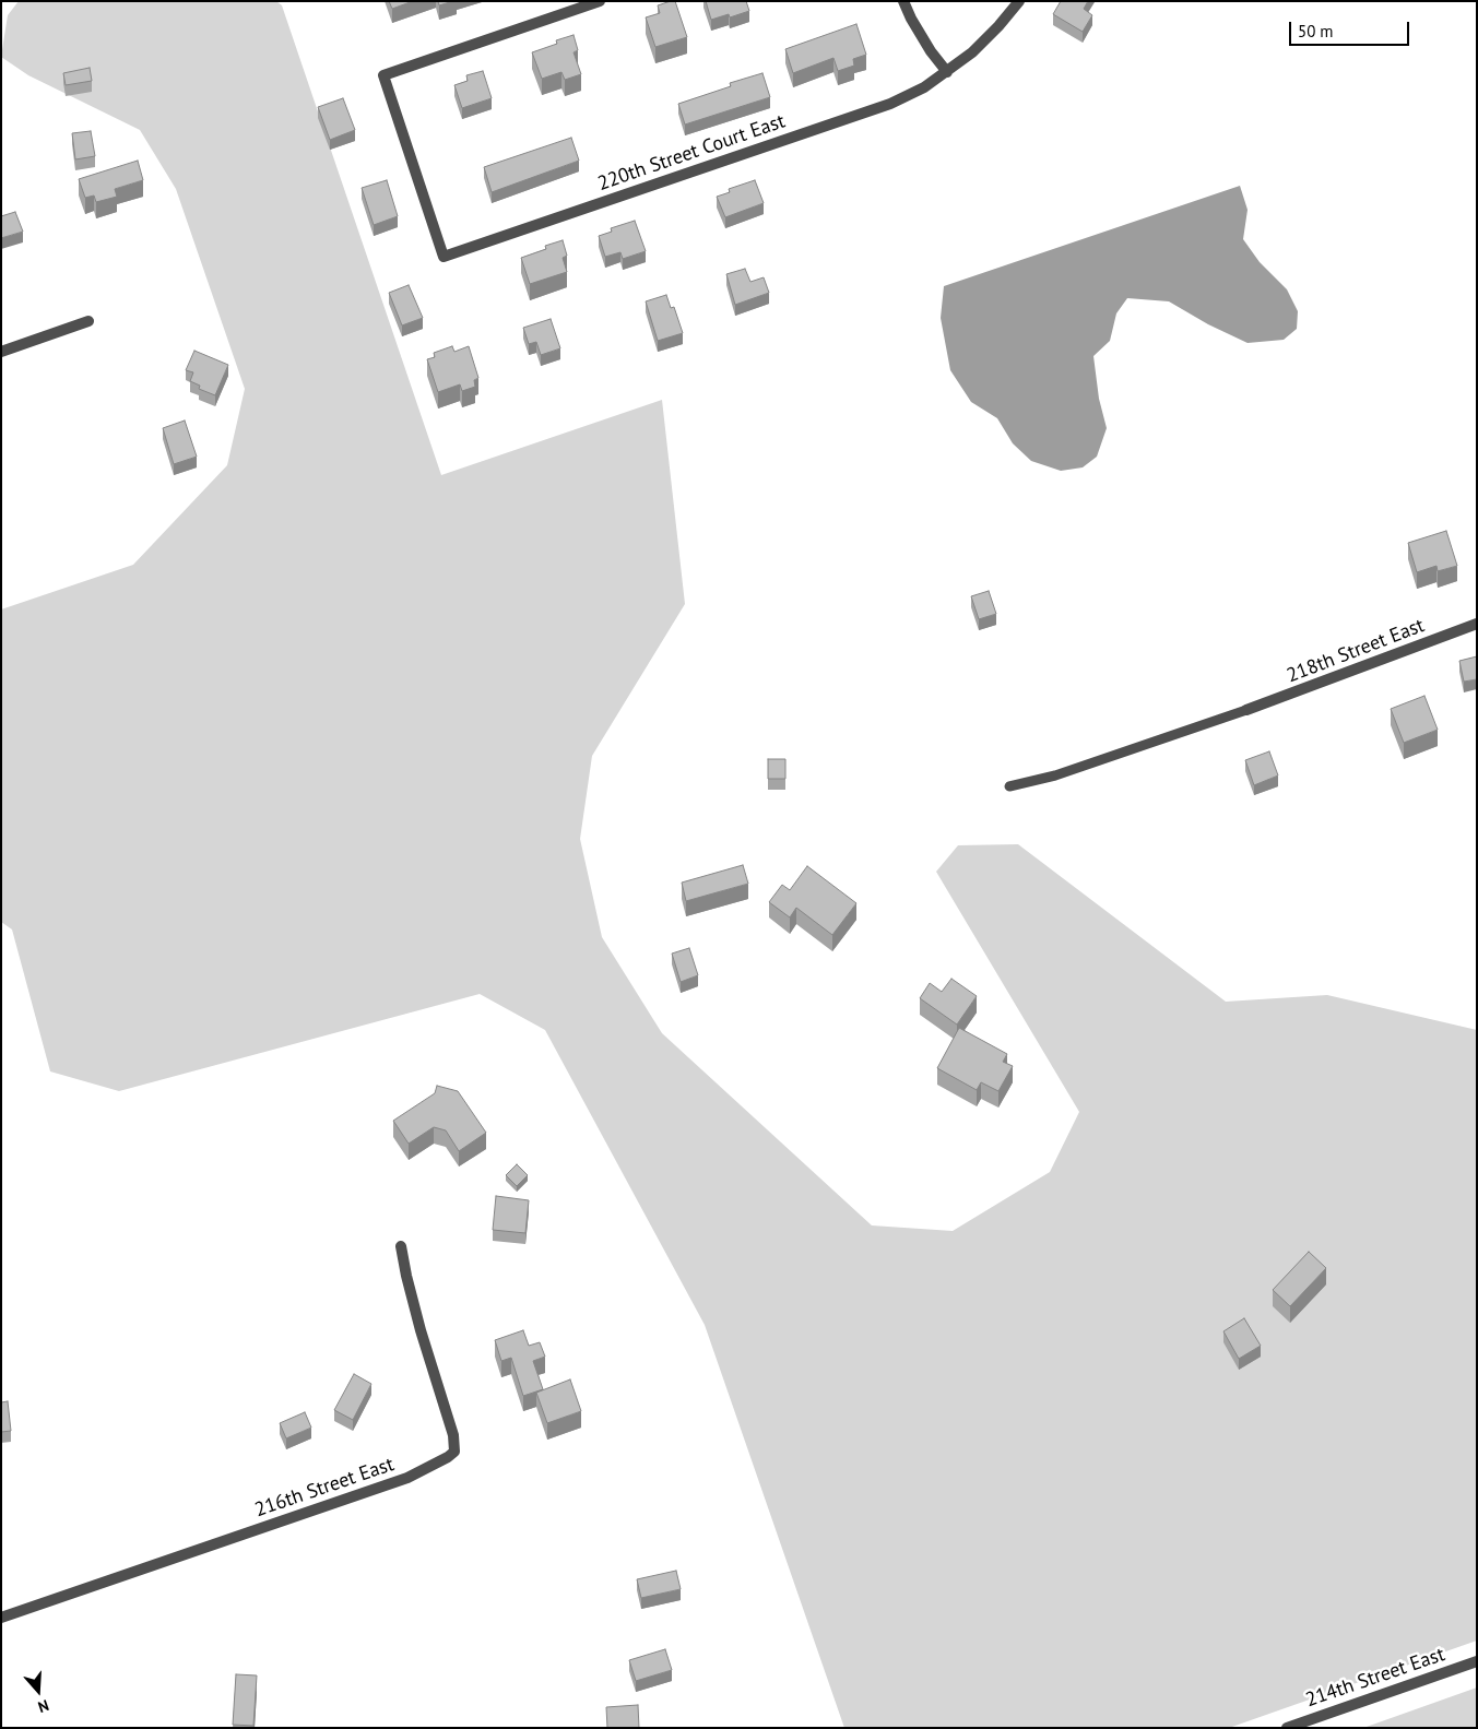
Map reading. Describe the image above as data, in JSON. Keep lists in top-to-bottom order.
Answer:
{
  "streets": {
    "street": [
      "220th Street Court East",
      "218th Street East",
      "216th Street East",
      "214th Street East"
    ]
  },
  "scale_bar": "50 m",
  "north": "bottom"
}
